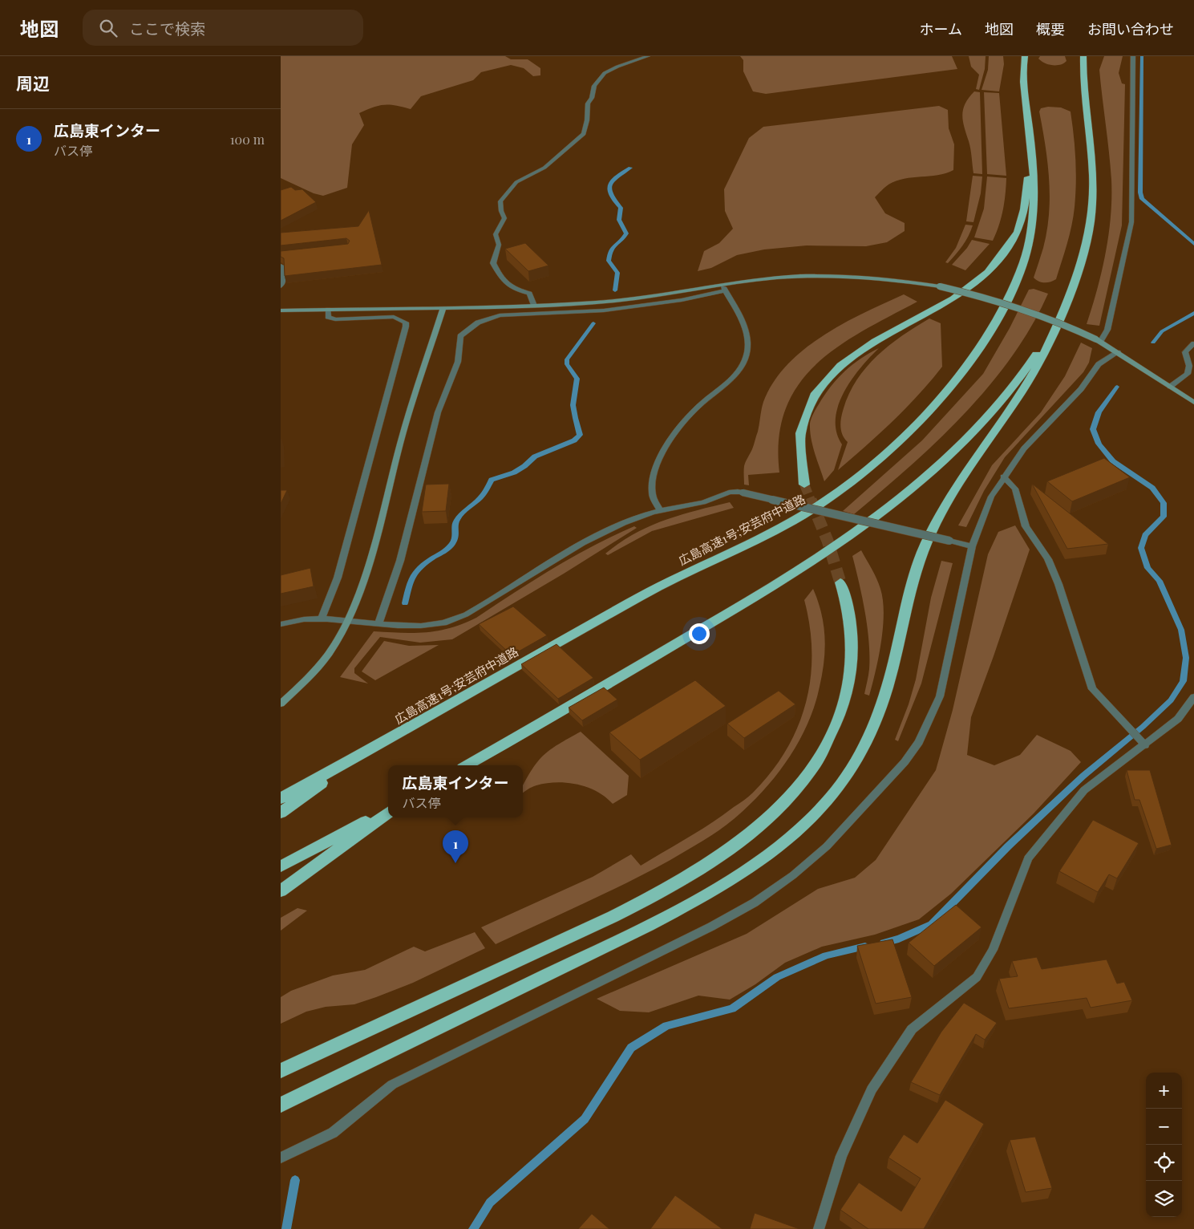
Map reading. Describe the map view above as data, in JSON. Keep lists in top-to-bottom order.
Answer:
{
  "streets": {
    "highway": ["広島高速1号;安芸府中道路"]
  },
  "page": {
    "header": "地図",
    "search": "ここで検索",
    "nav": [
      "ホーム",
      "地図",
      "概要",
      "お問い合わせ"
    ],
    "heading": "周辺",
    "list": [
      {
        "mark": "1",
        "name": "広島東インター",
        "note": "バス停",
        "value": "100 m"
      }
    ],
    "popup": ["広島東インター", "バス停"],
    "pins": "1",
    "map_buttons": ["+", "−"]
  }
}
